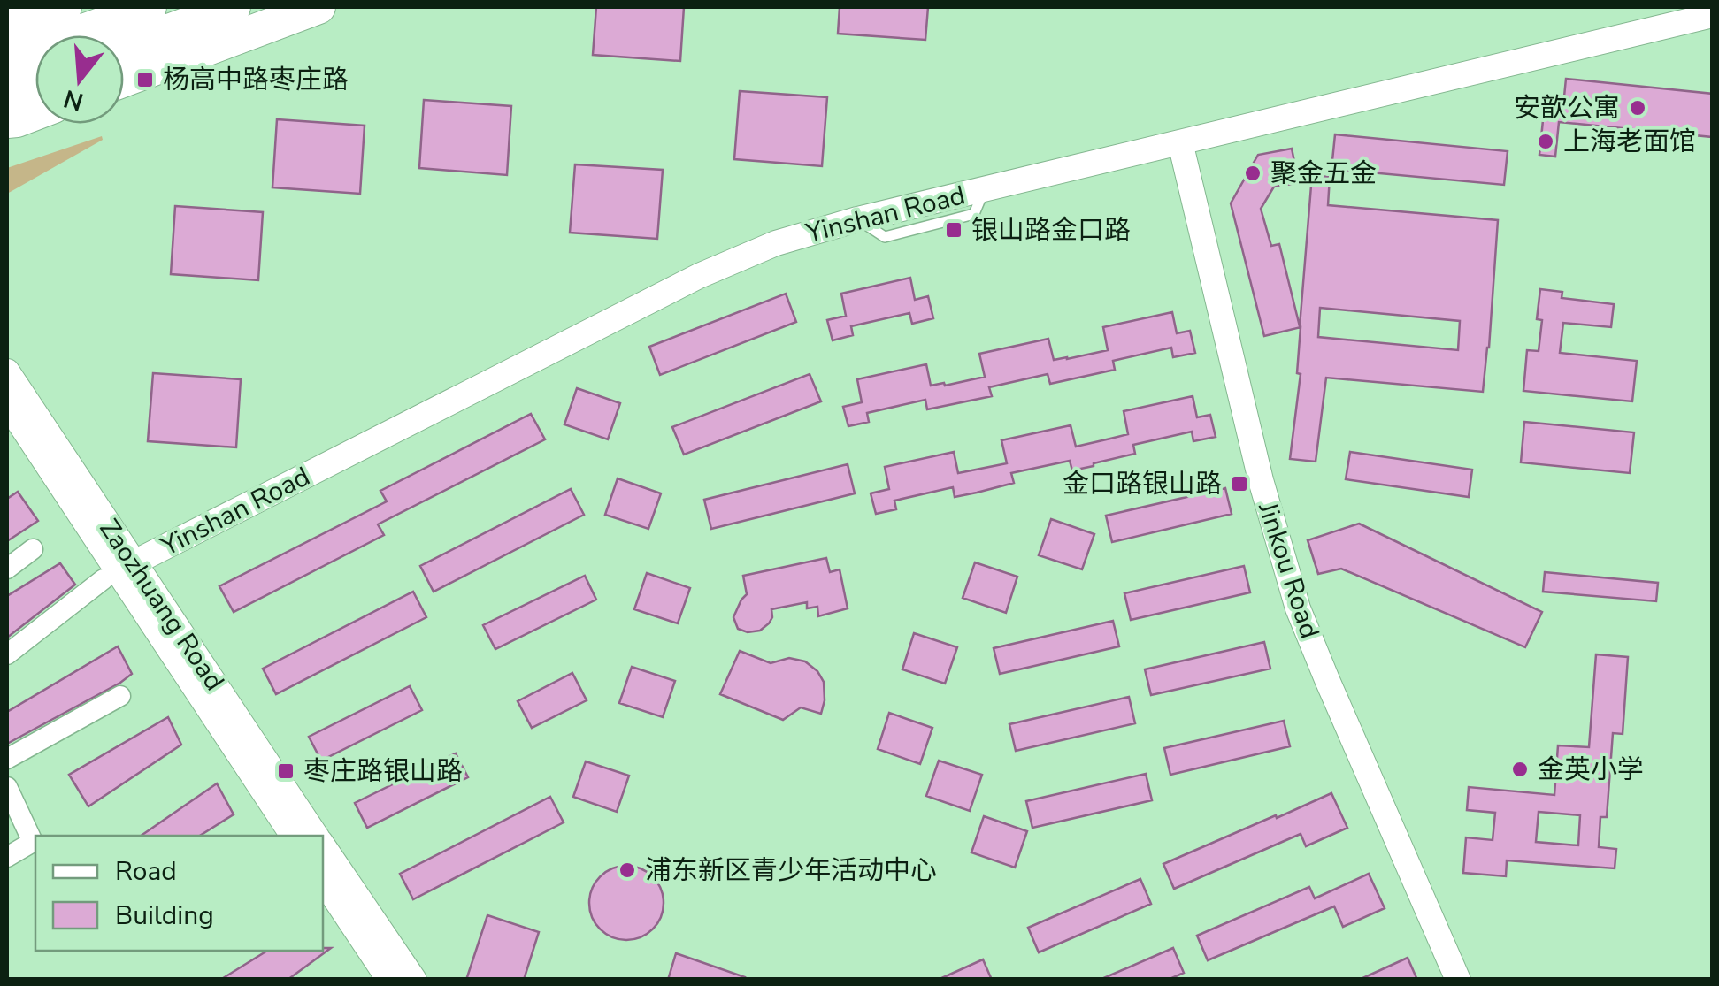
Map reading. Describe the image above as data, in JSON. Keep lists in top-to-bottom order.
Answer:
{
  "streets": {
    "street": ["Yinshan Road", "Jinkou Road", "Zaozhuang Road"]
  },
  "crossings": [
    ["Yinshan Road", "Jinkou Road"],
    ["Yinshan Road", "Zaozhuang Road"]
  ],
  "places": {
    "transit": [
      "杨高中路枣庄路",
      "银山路金口路",
      "金口路银山路",
      "枣庄路银山路"
    ],
    "other": [
      "安歆公寓",
      "上海老面馆",
      "聚金五金",
      "金英小学",
      "浦东新区青少年活动中心"
    ]
  },
  "legend": ["Road", "Building"],
  "north": "bottom"
}
